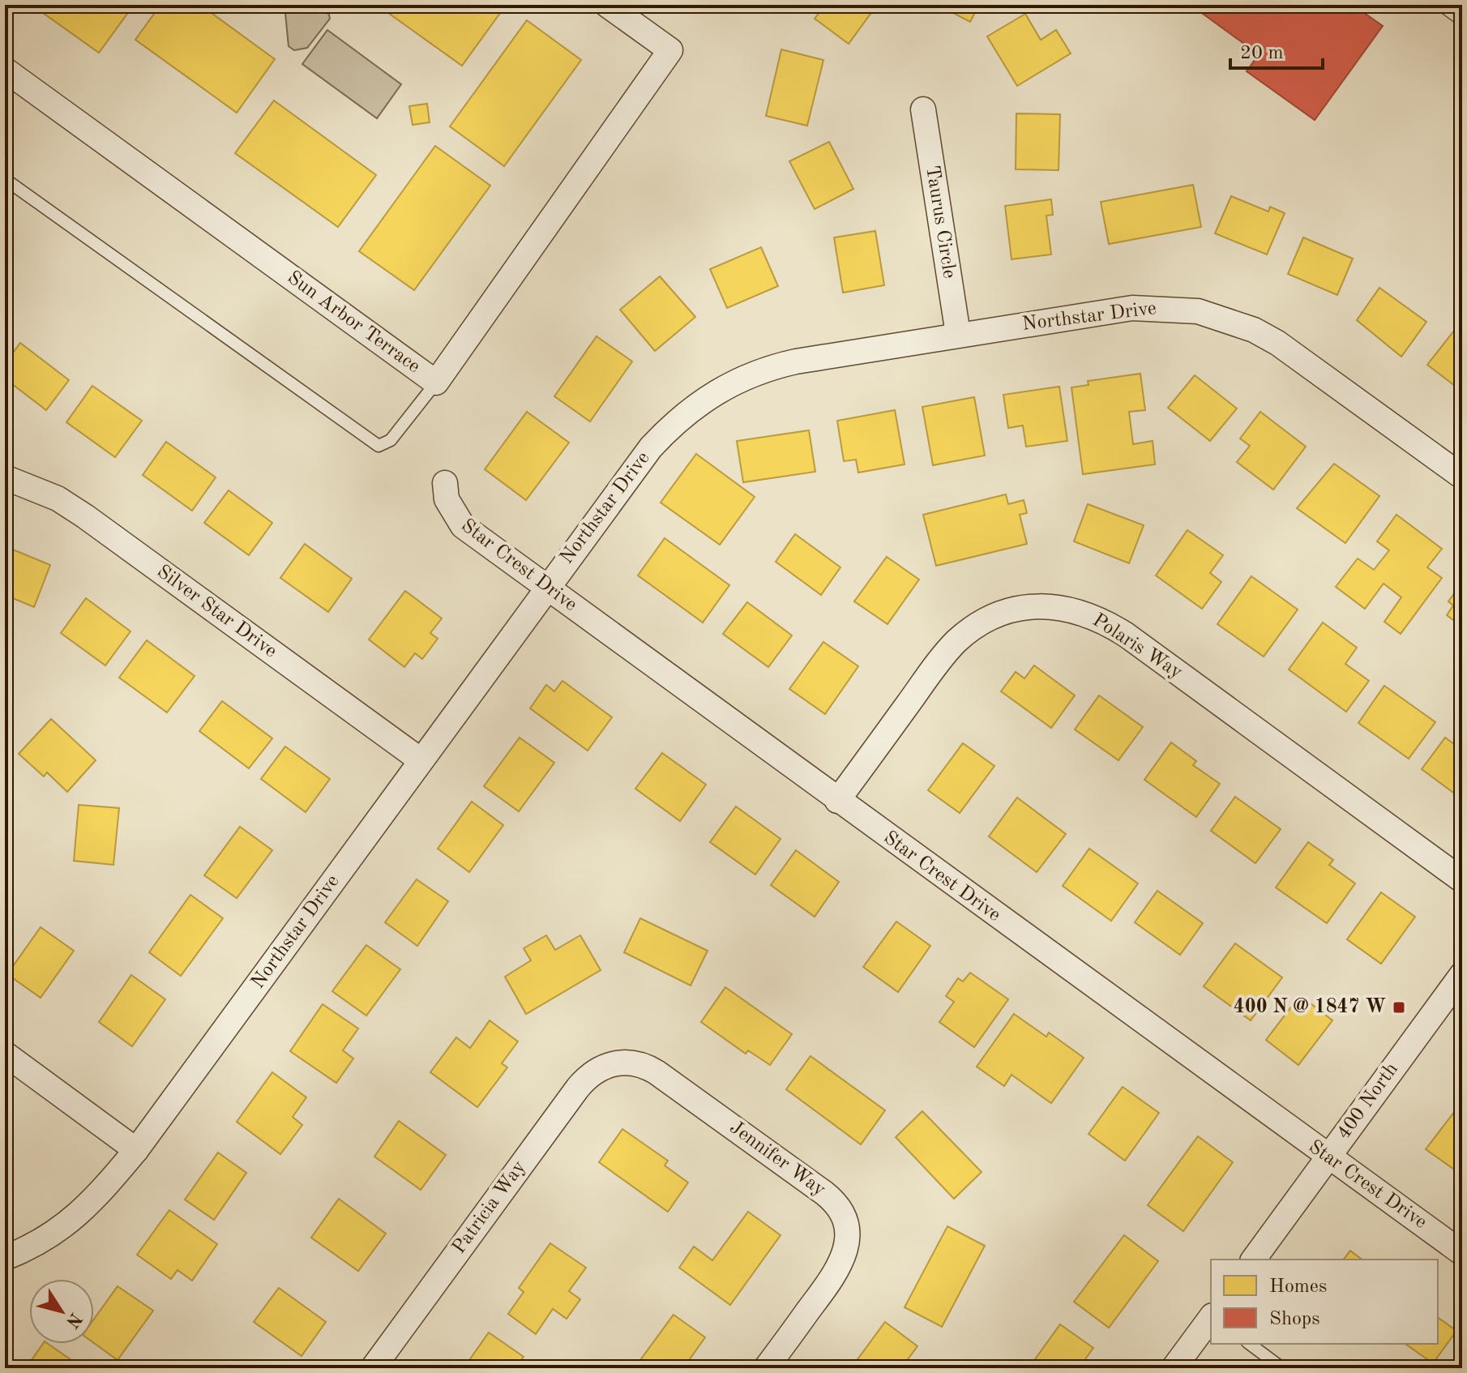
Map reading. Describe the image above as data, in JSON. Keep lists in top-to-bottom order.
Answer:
{
  "streets": {
    "street": [
      "Taurus Circle",
      "Northstar Drive",
      "Sun Arbor Terrace",
      "Star Crest Drive",
      "Silver Star Drive",
      "Polaris Way",
      "400 North",
      "Jennifer Way",
      "Patricia Way"
    ]
  },
  "crossings": [
    ["Taurus Circle", "Northstar Drive"],
    ["Northstar Drive", "Star Crest Drive"],
    ["Northstar Drive", "Silver Star Drive"],
    ["Star Crest Drive", "Polaris Way"],
    ["Star Crest Drive", "400 North"],
    ["Jennifer Way", "Patricia Way"]
  ],
  "places": {
    "transit": ["400 N @ 1847 W"]
  },
  "legend": ["Homes", "Shops"],
  "scale_bar": "20 m",
  "north": "bottom right"
}
